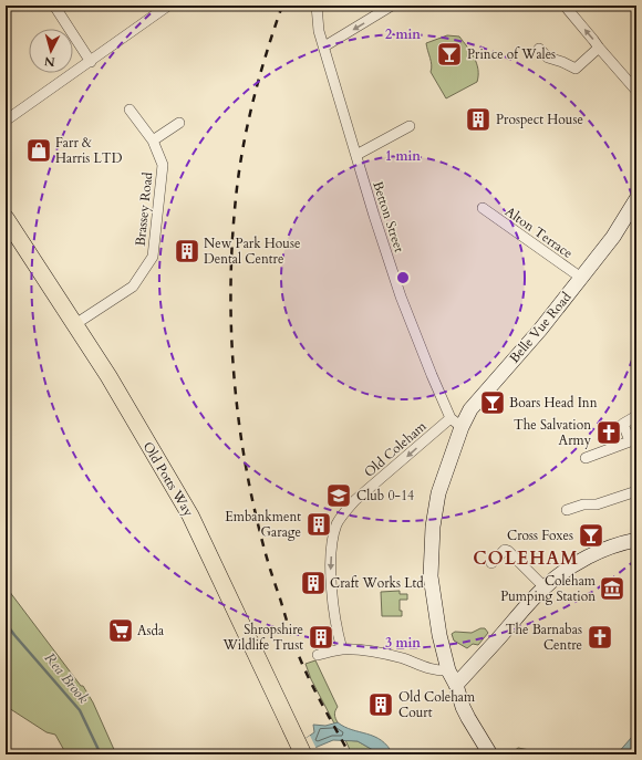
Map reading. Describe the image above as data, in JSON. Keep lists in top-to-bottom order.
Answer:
{
  "streets": {
    "main road": ["Old Potts Way"],
    "street": [
      "Brassey Road",
      "Betton Street",
      "Alton Terrace",
      "Belle Vue Road",
      "Old Coleham"
    ]
  },
  "crossings": [
    ["Brassey Road", "Old Potts Way"],
    ["Betton Street", "Belle Vue Road"],
    ["Betton Street", "Old Coleham"],
    ["Alton Terrace", "Belle Vue Road"],
    ["Belle Vue Road", "Old Coleham"]
  ],
  "one_way": ["Old Coleham"],
  "districts": ["COLEHAM"],
  "water": ["Rea Brook"],
  "places": {
    "bar": ["Prince of Wales", "Boars Head Inn", "Cross Foxes"],
    "building": [
      "Prospect House",
      "New Park House Dental Centre",
      "Embankment Garage",
      "Craft Works Ltd",
      "Shropshire Wildlife Trust",
      "Old Coleham Court"
    ],
    "shop": ["Farr & Harris LTD"],
    "church": ["The Salvation Army", "The Barnabas Centre"],
    "school or university": ["Club 0-14"],
    "museum": ["Coleham Pumping Station"],
    "supermarket": ["Asda"]
  },
  "north": "bottom",
  "rings": ["2 min", "1 min", "3 min"]
}
